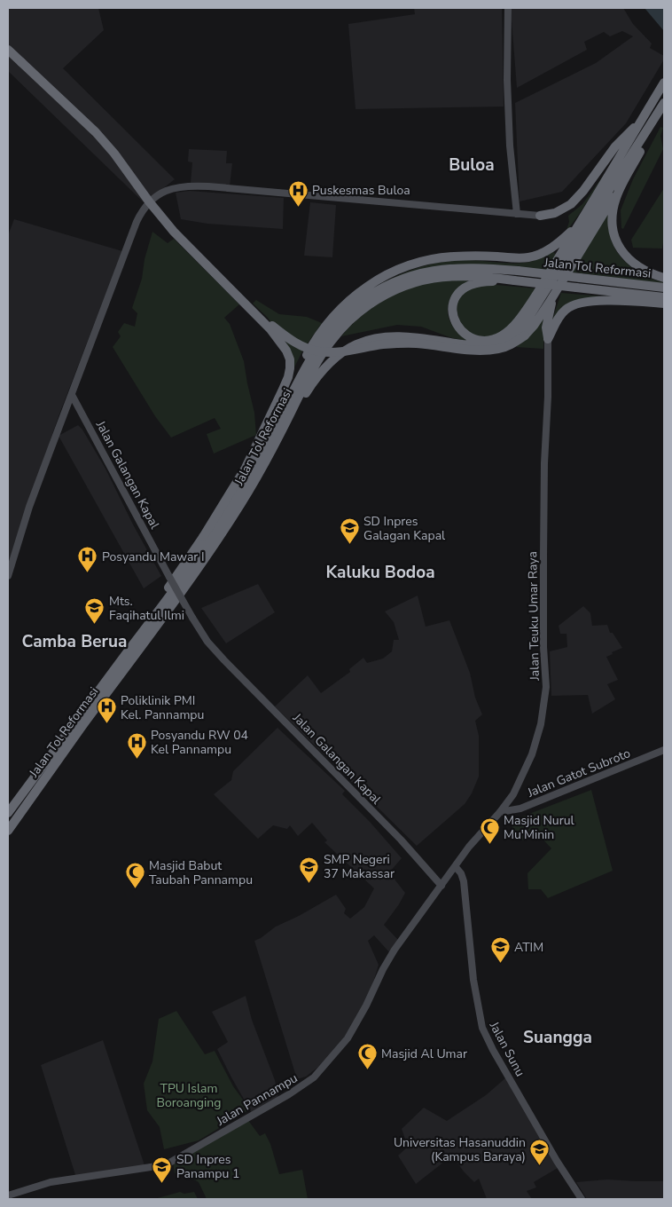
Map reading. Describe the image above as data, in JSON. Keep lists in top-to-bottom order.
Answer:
{
  "streets": {
    "highway": ["Jalan Tol Reformasi"],
    "main road": [
      "Jalan Galangan Kapal",
      "Jalan Teuku Umar Raya",
      "Jalan Gatot Subroto",
      "Jalan Sunu",
      "Jalan Pannampu"
    ]
  },
  "crossings": [
    ["Jalan Galangan Kapal", "Jalan Pannampu"],
    ["Jalan Teuku Umar Raya", "Jalan Gatot Subroto"],
    ["Jalan Teuku Umar Raya", "Jalan Sunu"],
    ["Jalan Teuku Umar Raya", "Jalan Pannampu"],
    ["Jalan Sunu", "Jalan Pannampu"]
  ],
  "districts": [
    "Buloa",
    "Kaluku Bodoa",
    "Camba Berua",
    "Suangga"
  ],
  "parks": ["TPU Islam Boroanging"],
  "places": {
    "hospital": [
      "Puskesmas Buloa",
      "Posyandu Mawar I",
      "Poliklinik PMI Kel. Pannampu",
      "Posyandu RW 04 Kel Pannampu"
    ],
    "school or university": [
      "SD Inpres Galagan Kapal",
      "Mts. Faqihatul Ilmi",
      "SMP Negeri 37 Makassar",
      "ATIM",
      "Universitas Hasanuddin (Kampus Baraya)",
      "SD Inpres Panampu 1"
    ],
    "mosque": ["Masjid Nurul Mu'Minin", "Masjid Babut Taubah Pannampu", "Masjid Al Umar"]
  }
}
